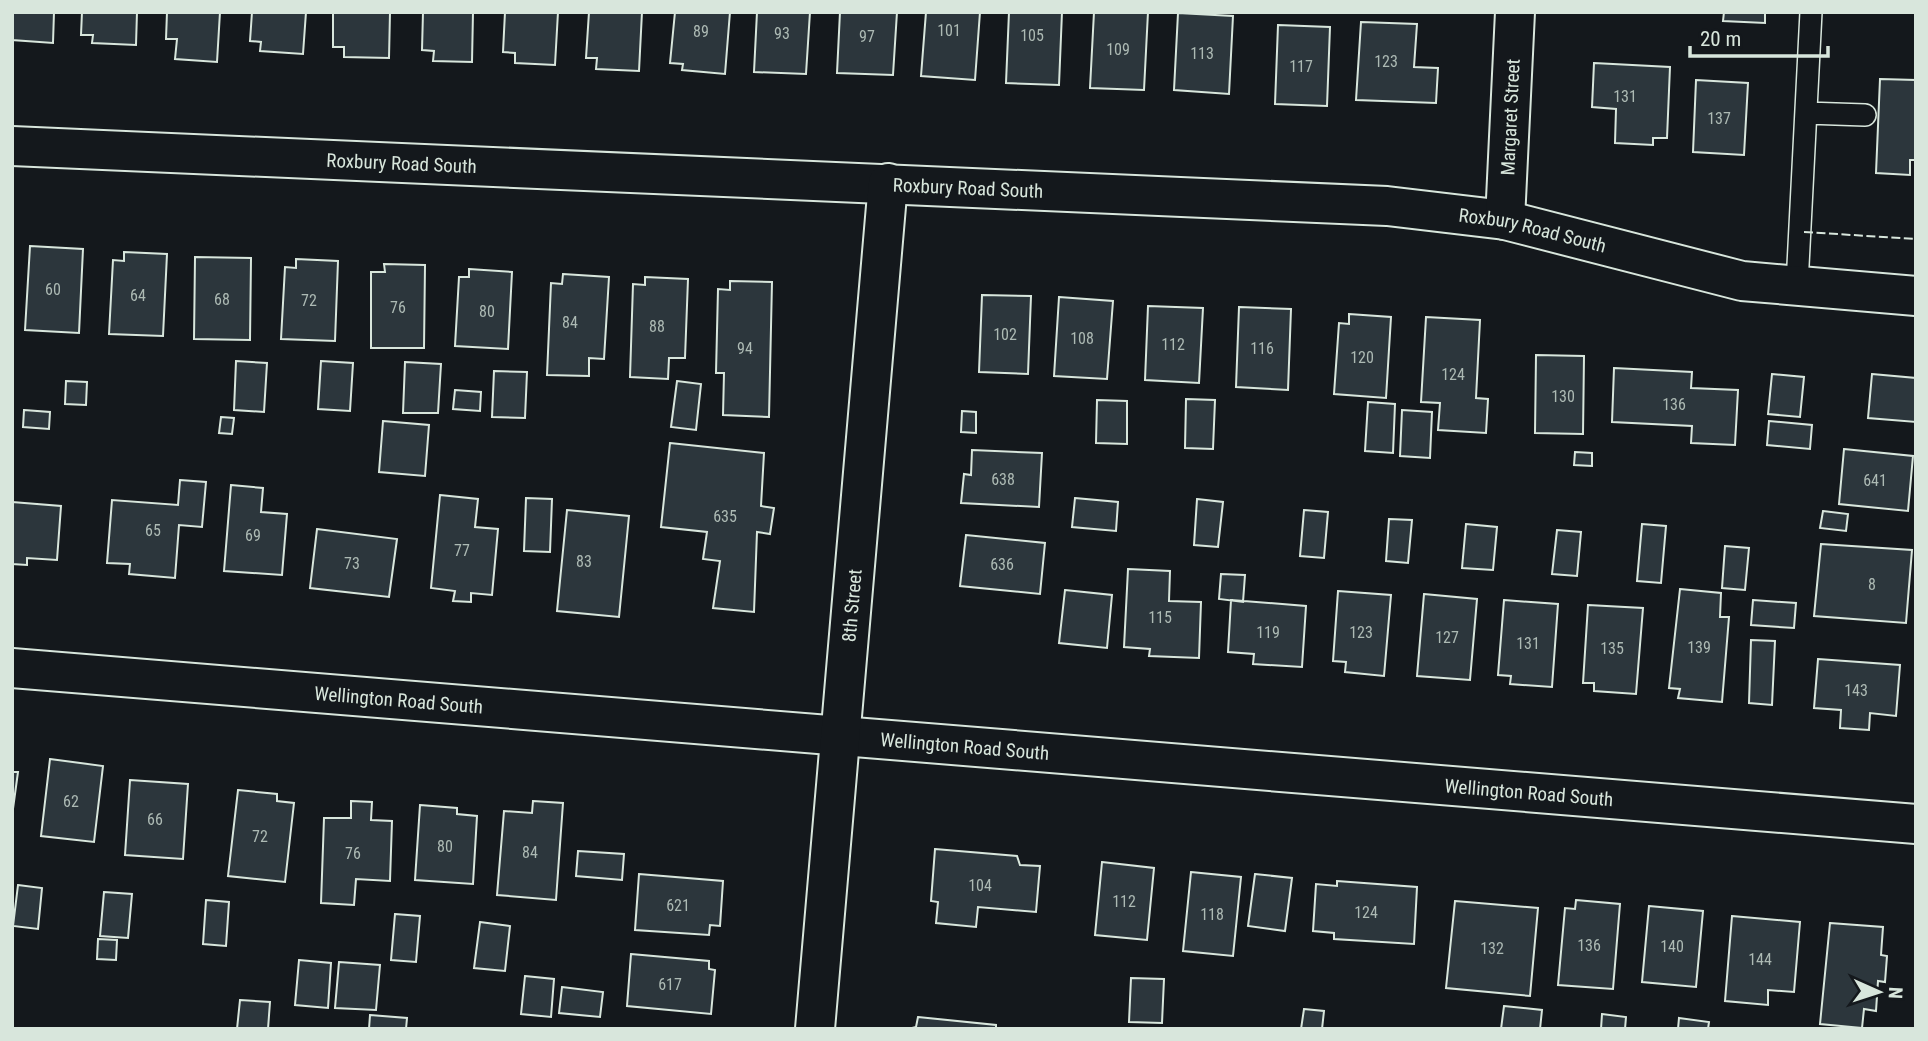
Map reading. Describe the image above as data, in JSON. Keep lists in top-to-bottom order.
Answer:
{
  "streets": {
    "street": [
      "Margaret Street",
      "Roxbury Road South",
      "8th Street",
      "Wellington Road South"
    ]
  },
  "crossings": [
    ["Margaret Street", "Roxbury Road South"],
    ["Roxbury Road South", "8th Street"],
    ["8th Street", "Wellington Road South"]
  ],
  "house_numbers": [
    "101",
    "89",
    "93",
    "105",
    "97",
    "109",
    "113",
    "123",
    "117",
    "131",
    "137",
    "60",
    "64",
    "68",
    "72",
    "76",
    "80",
    "84",
    "88",
    "102",
    "108",
    "112",
    "94",
    "116",
    "120",
    "124",
    "130",
    "136",
    "638",
    "641",
    "635",
    "65",
    "69",
    "77",
    "83",
    "73",
    "636",
    "8",
    "115",
    "119",
    "123",
    "127",
    "131",
    "139",
    "135",
    "143",
    "62",
    "66",
    "72",
    "80",
    "84",
    "76",
    "104",
    "112",
    "621",
    "124",
    "118",
    "136",
    "140",
    "132",
    "144",
    "617"
  ],
  "scale_bar": "20 m",
  "north": "right"
}
